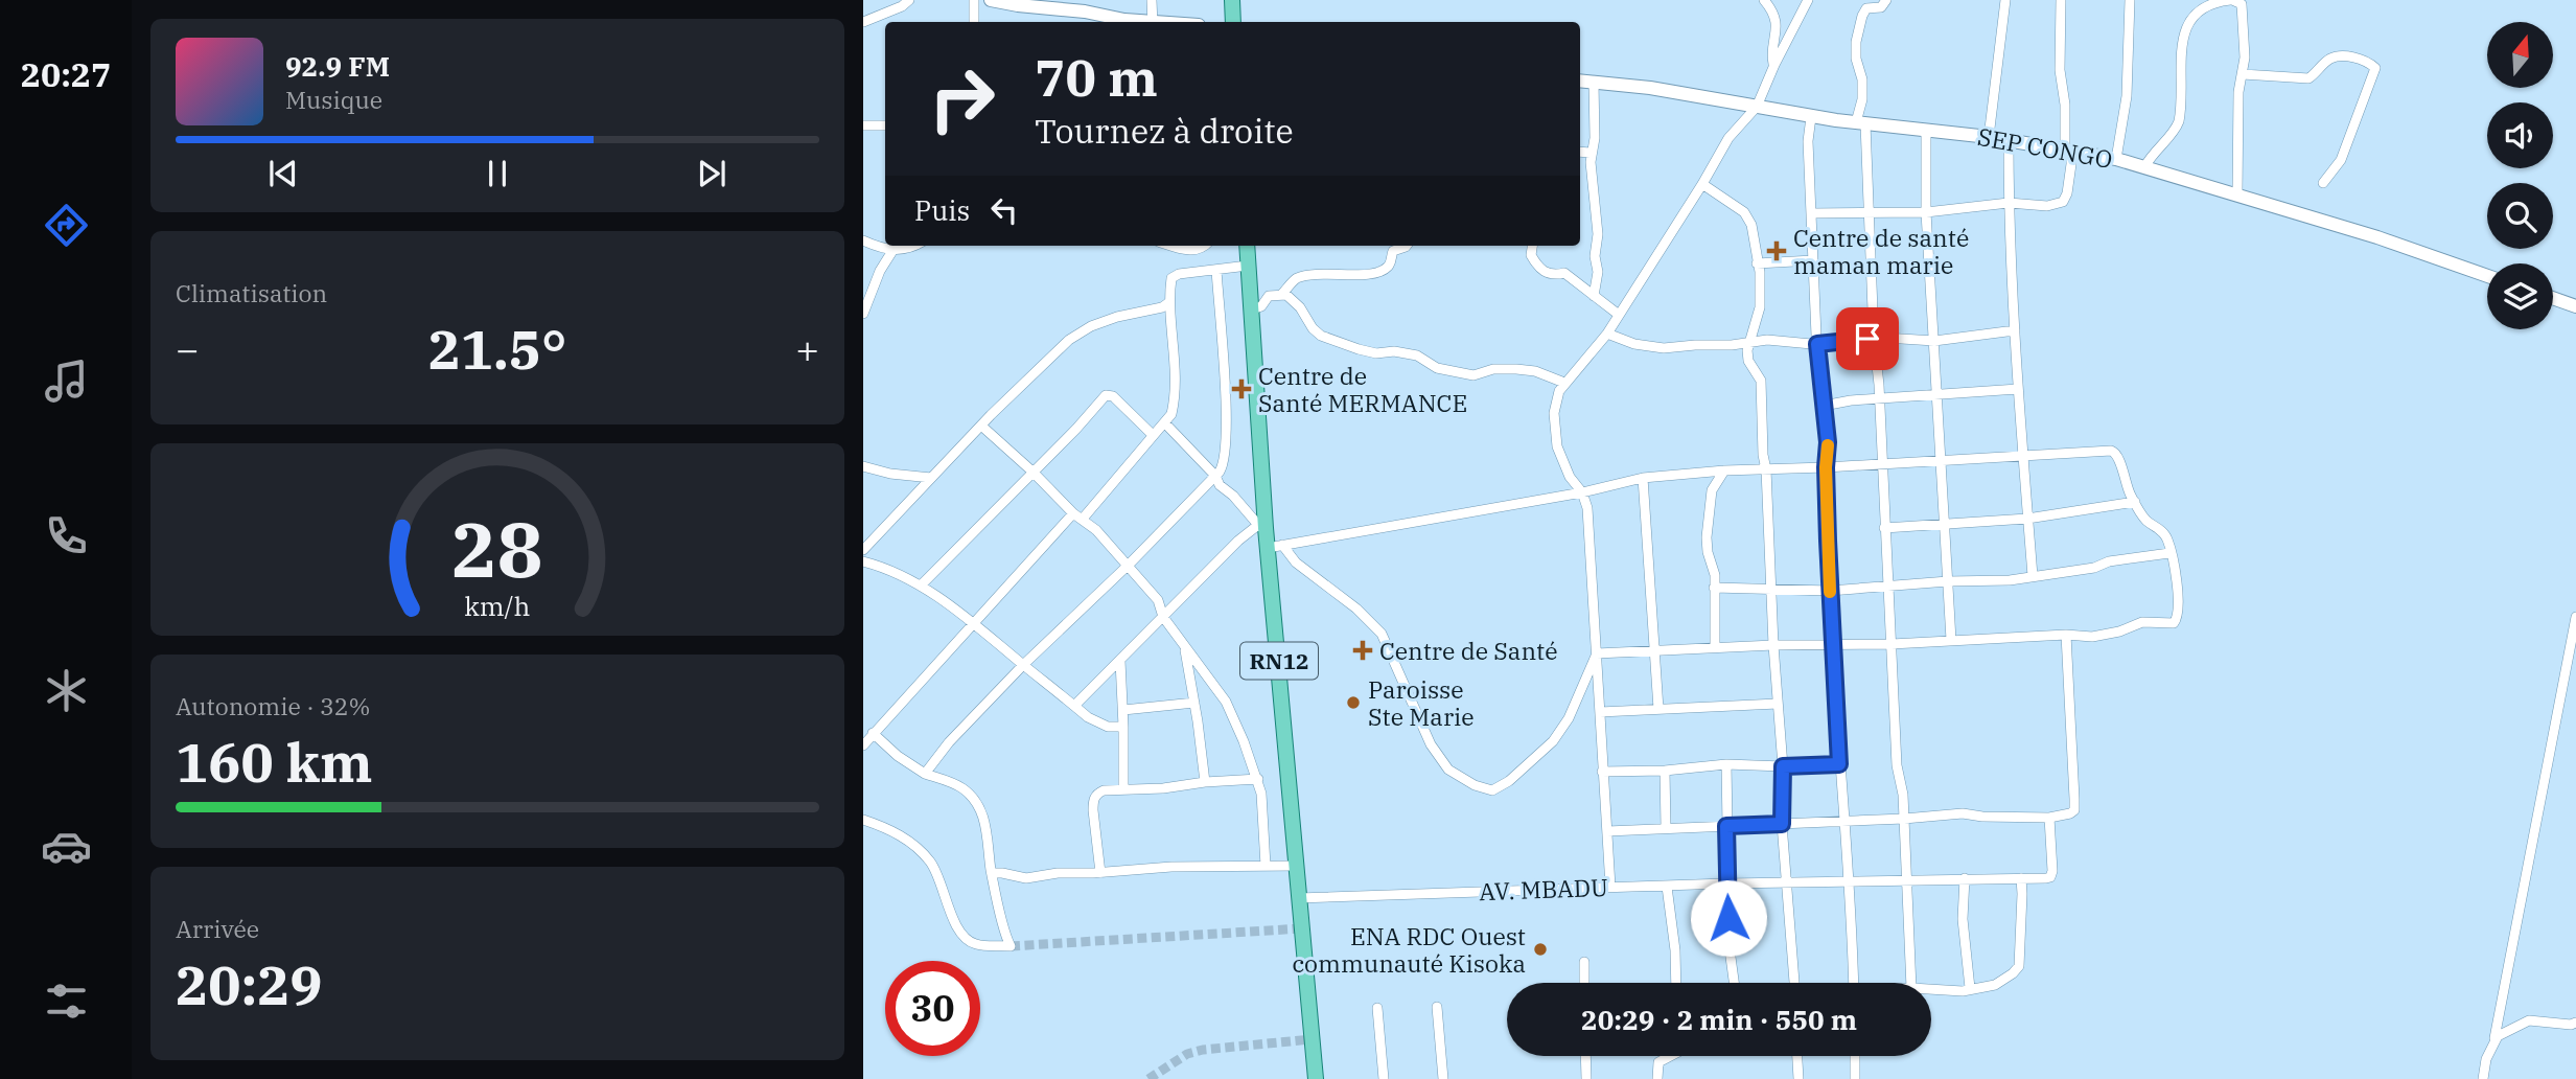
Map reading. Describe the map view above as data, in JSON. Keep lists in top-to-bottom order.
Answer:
{
  "streets": {
    "main road": ["RN12"],
    "street": ["SEP CONGO", "AV. MBADU"]
  },
  "crossings": [
    ["RN12", "AV. MBADU"]
  ],
  "places": {
    "health": ["Centre de santé maman marie", "Centre de Santé MERMANCE", "Centre de Santé"],
    "other": ["Paroisse Ste Marie", "ENA RDC Ouest communauté Kisoka"]
  },
  "north": "top",
  "page": {
    "tabs": "20:27",
    "turn": ["70 m", "Tournez à droite"],
    "song": ["92.9 FM", "Musique"],
    "then": "Puis",
    "tile": [
      "Climatisation",
      ["Autonomie · 32%", "160 km"],
      ["Arrivée", "20:29"]
    ],
    "heat": ["−", "21.5°", "+"],
    "limit": "30",
    "trip": "20:29 · 2 min · 550 m",
    "gauge": ["28", "km/h"]
  }
}
